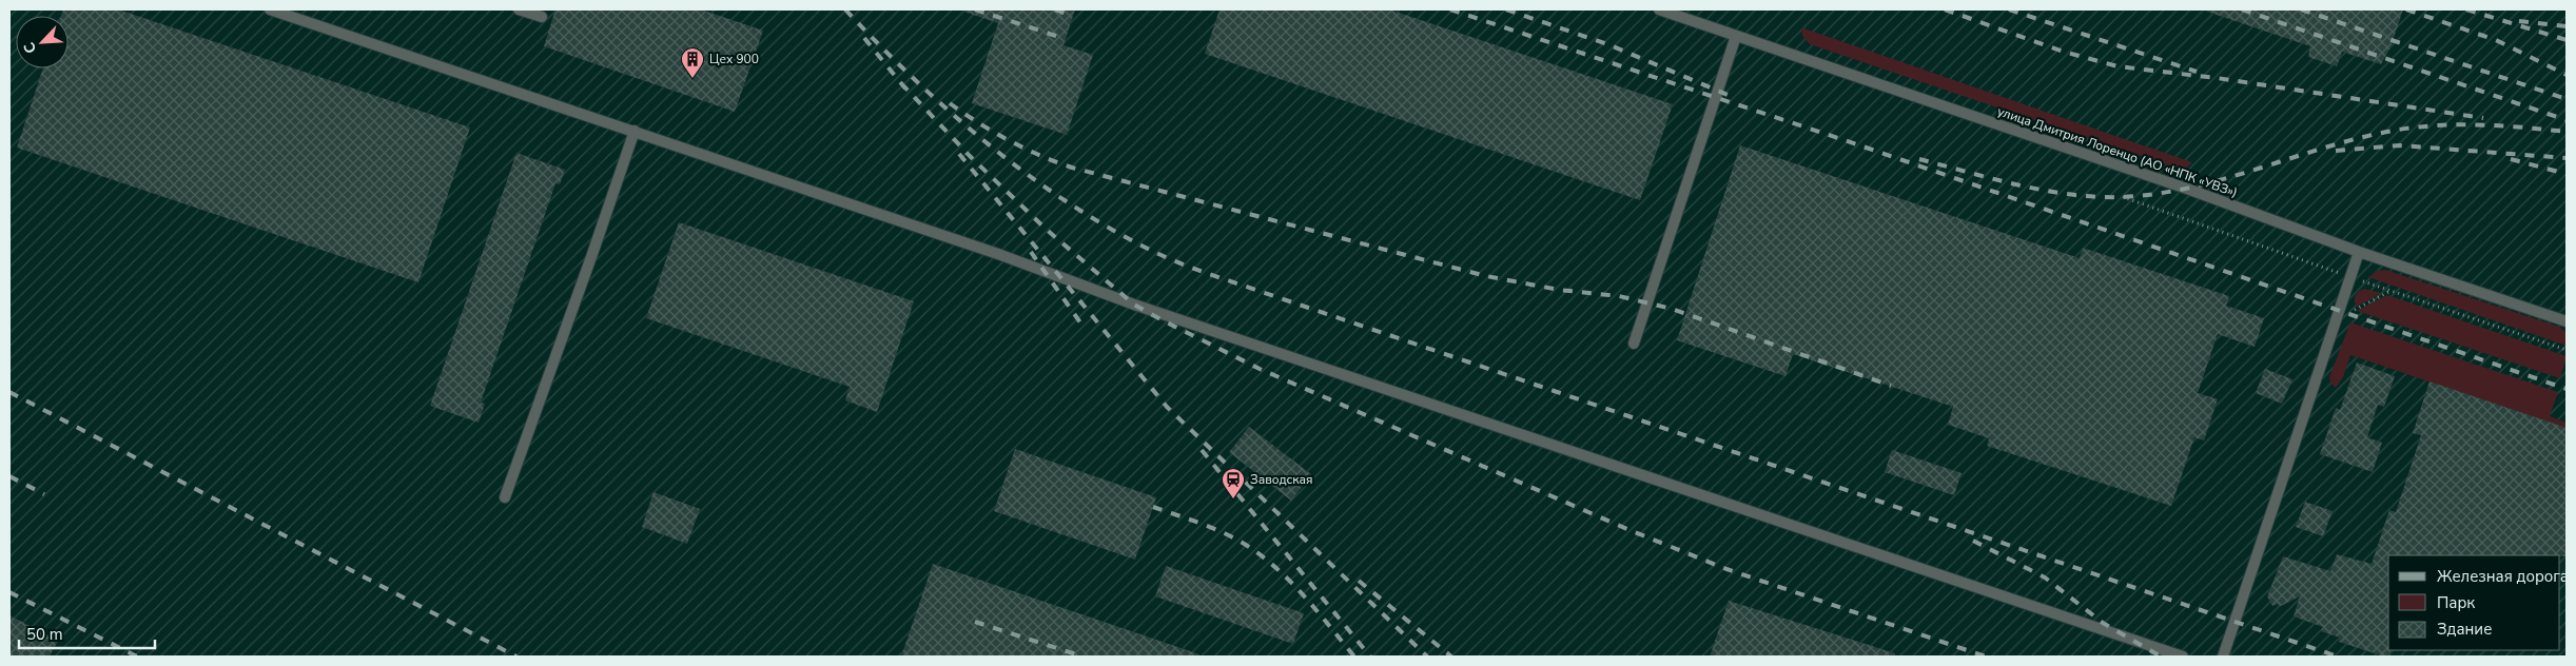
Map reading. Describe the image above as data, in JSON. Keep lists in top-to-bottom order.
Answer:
{
  "streets": {
    "lane": ["улица Дмитрия Лоренцо (АО «НПК «УВЗ»)"]
  },
  "places": {
    "building": ["Цех 900"],
    "station": ["Заводская"]
  },
  "legend": ["Железная дорога", "Парк", "Здание"],
  "scale_bar": "50 m",
  "north": "bottom left"
}
